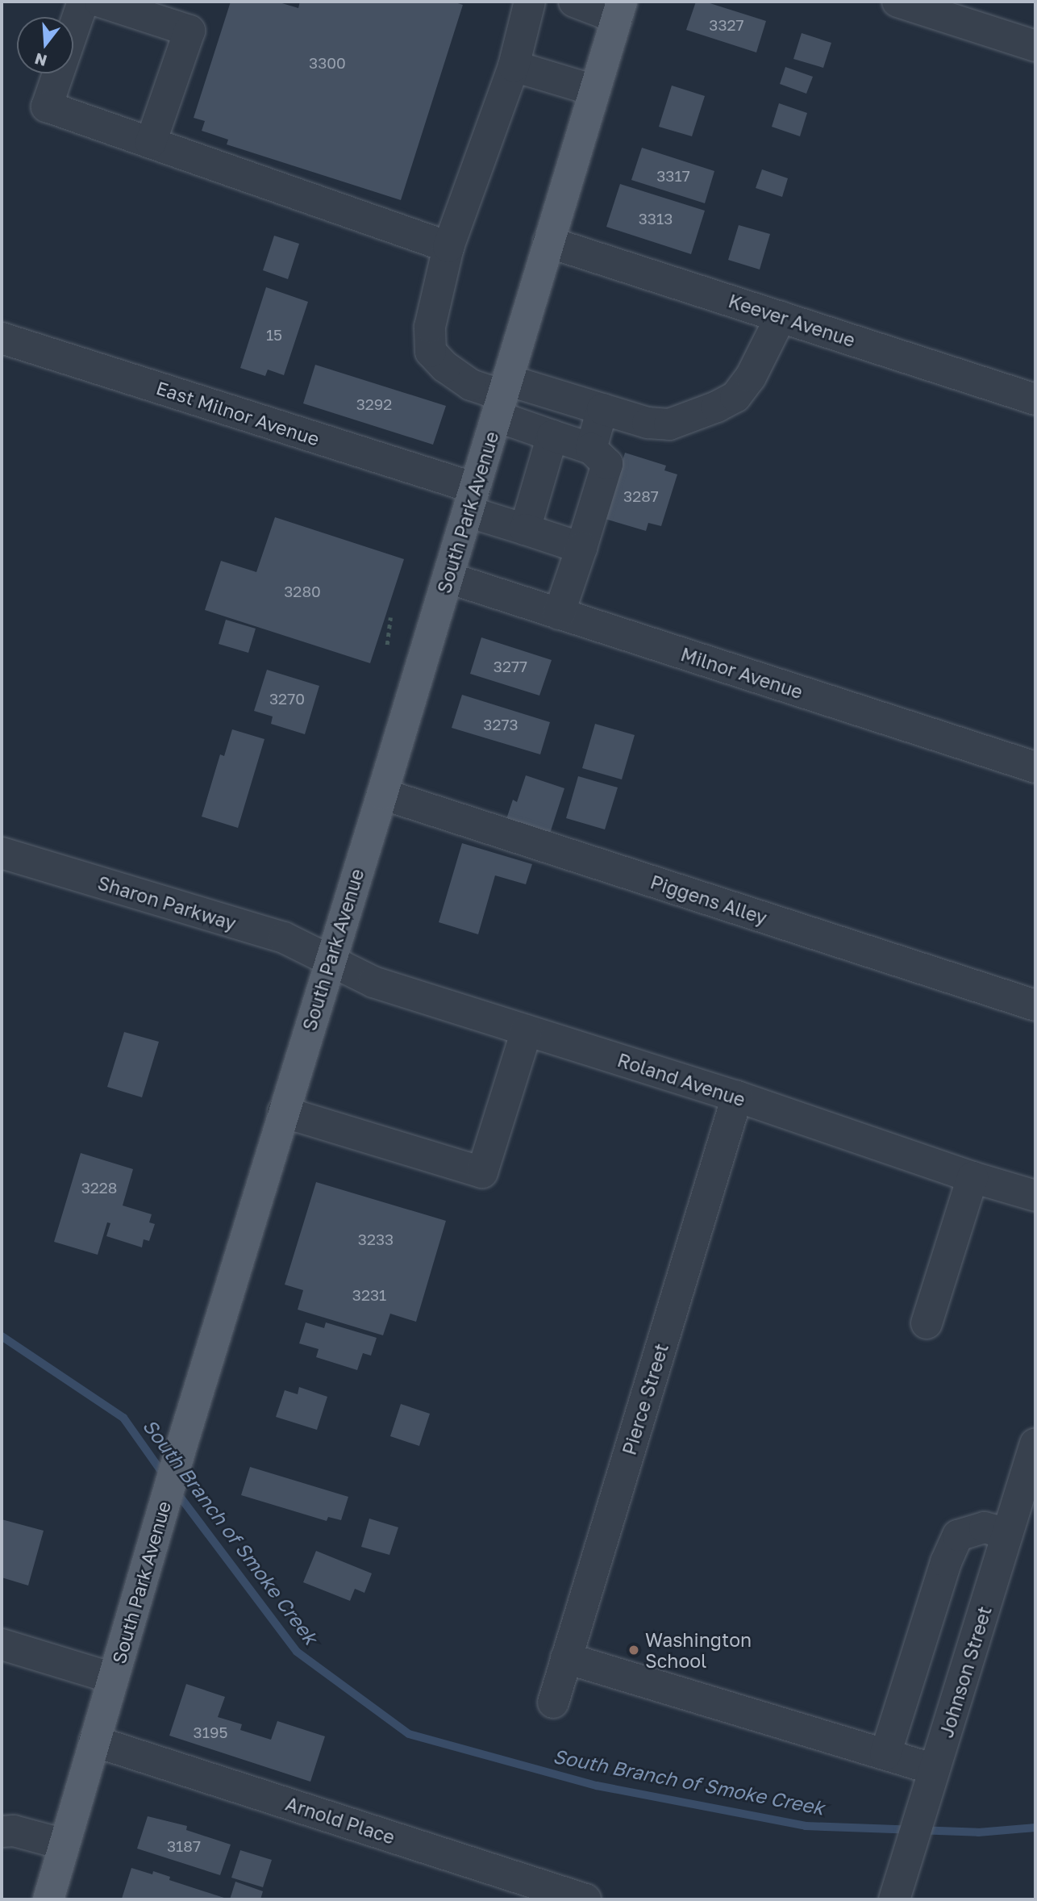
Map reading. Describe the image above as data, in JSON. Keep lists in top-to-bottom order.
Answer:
{
  "streets": {
    "main road": ["South Park Avenue"],
    "street": [
      "Keever Avenue",
      "East Milnor Avenue",
      "Milnor Avenue",
      "Piggens Alley",
      "Sharon Parkway",
      "Roland Avenue",
      "Pierce Street",
      "Johnson Street",
      "Arnold Place"
    ]
  },
  "crossings": [
    ["Keever Avenue", "South Park Avenue"],
    ["East Milnor Avenue", "South Park Avenue"],
    ["South Park Avenue", "Milnor Avenue"],
    ["South Park Avenue", "Piggens Alley"],
    ["South Park Avenue", "Sharon Parkway"],
    ["South Park Avenue", "Roland Avenue"],
    ["South Park Avenue", "Arnold Place"],
    ["Sharon Parkway", "Roland Avenue"],
    ["Roland Avenue", "Pierce Street"]
  ],
  "water": ["South Branch of Smoke Creek"],
  "places": ["Washington School"],
  "house_numbers": [
    "3327",
    "3300",
    "3317",
    "3313",
    "15",
    "3292",
    "3287",
    "3280",
    "3277",
    "3270",
    "3273",
    "3228",
    "3233",
    "3231",
    "3195",
    "3187"
  ],
  "north": "bottom"
}
